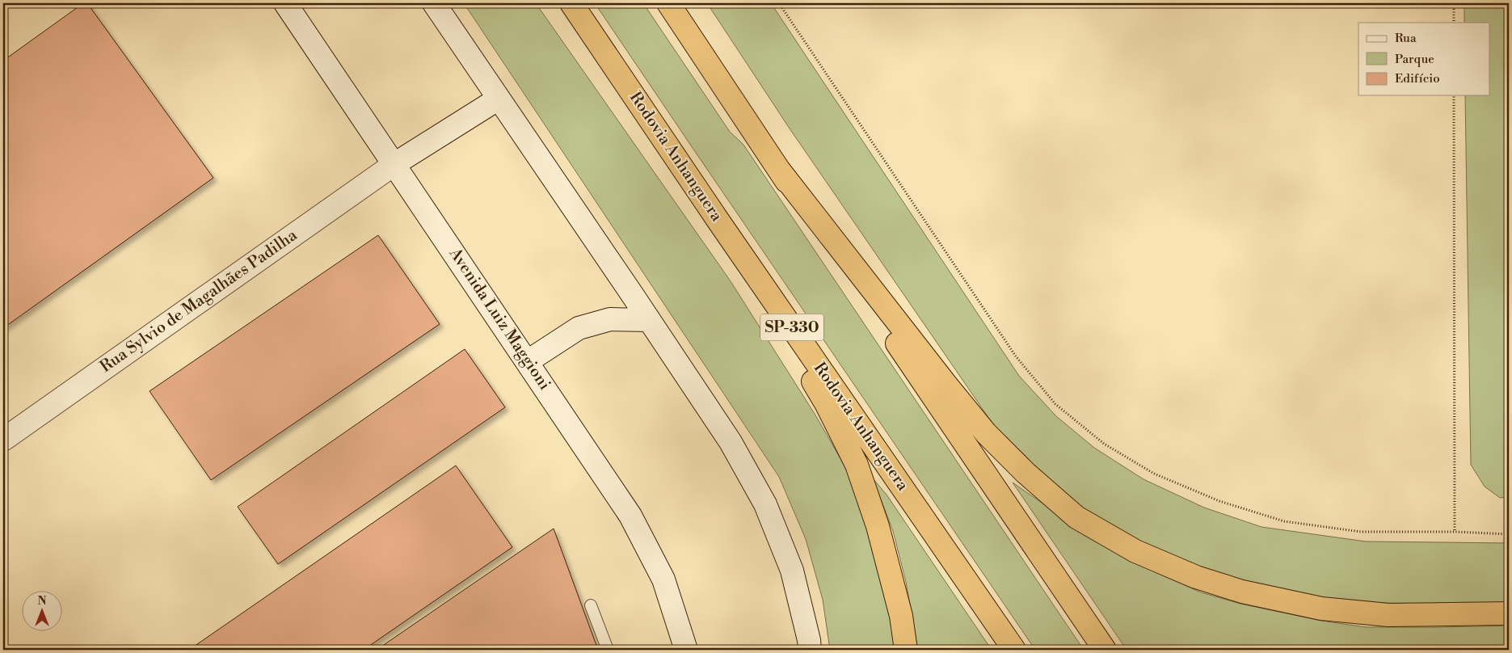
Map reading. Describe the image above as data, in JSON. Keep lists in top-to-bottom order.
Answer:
{
  "streets": {
    "highway": ["Rodovia Anhanguera", "SP-330"],
    "street": ["Rua Sylvio de Magalhães Padilha", "Avenida Luiz Maggioni"]
  },
  "crossings": [
    ["Rua Sylvio de Magalhães Padilha", "Avenida Luiz Maggioni"]
  ],
  "legend": ["Rua", "Parque", "Edifício"],
  "north": "top"
}
